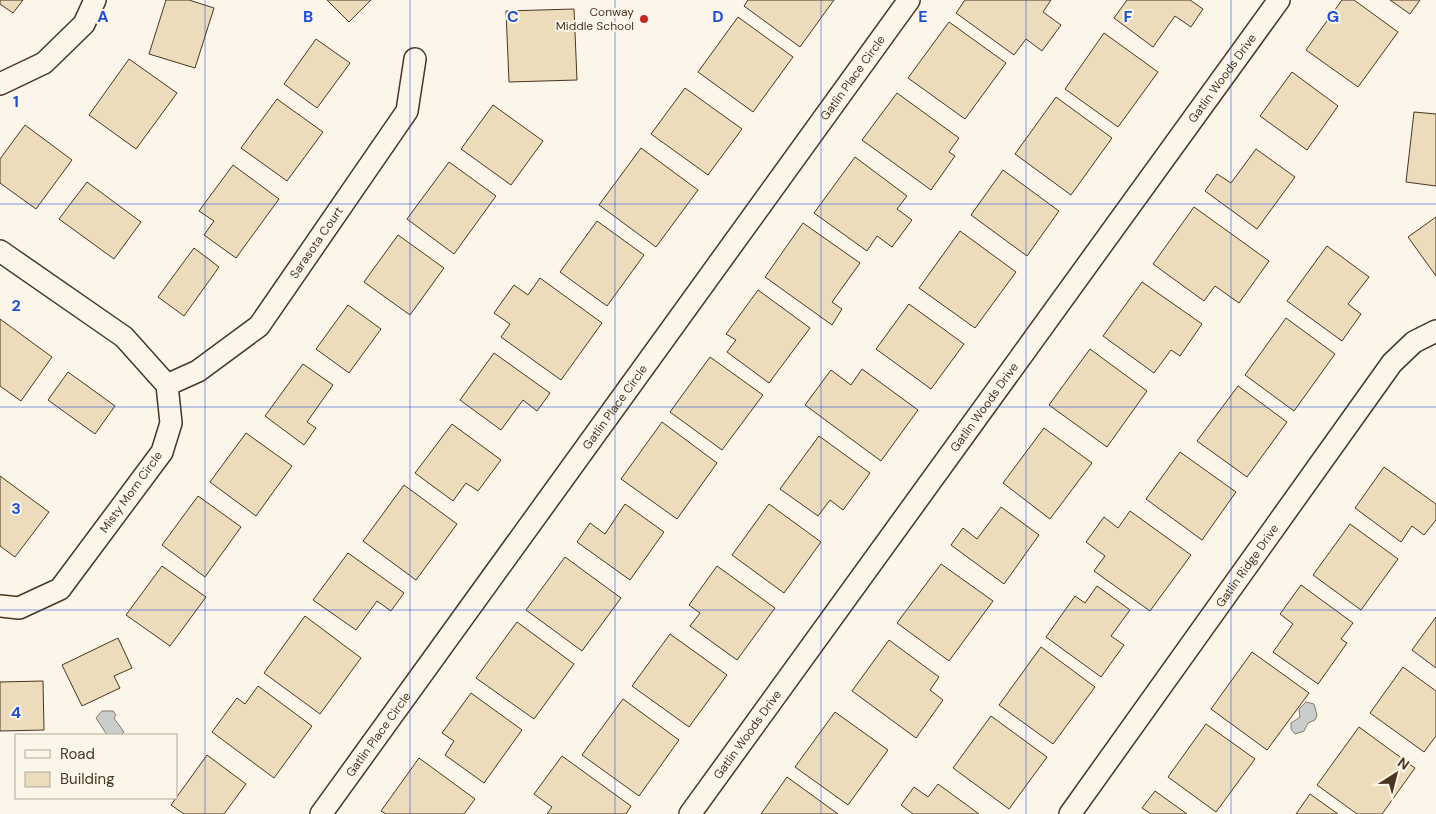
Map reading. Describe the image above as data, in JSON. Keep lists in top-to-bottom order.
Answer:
{
  "streets": {
    "street": [
      "Gatlin Place Circle",
      "Gatlin Woods Drive",
      "Sarasota Court",
      "Misty Morn Circle",
      "Gatlin Ridge Drive"
    ]
  },
  "crossings": [
    ["Sarasota Court", "Misty Morn Circle"]
  ],
  "places": ["Conway Middle School"],
  "legend": ["Road", "Building"],
  "north": "top right",
  "grid": {
    "columns": [
      "A",
      "B",
      "C",
      "D",
      "E",
      "F",
      "G"
    ],
    "rows": [
      "1",
      "2",
      "3",
      "4"
    ]
  }
}
